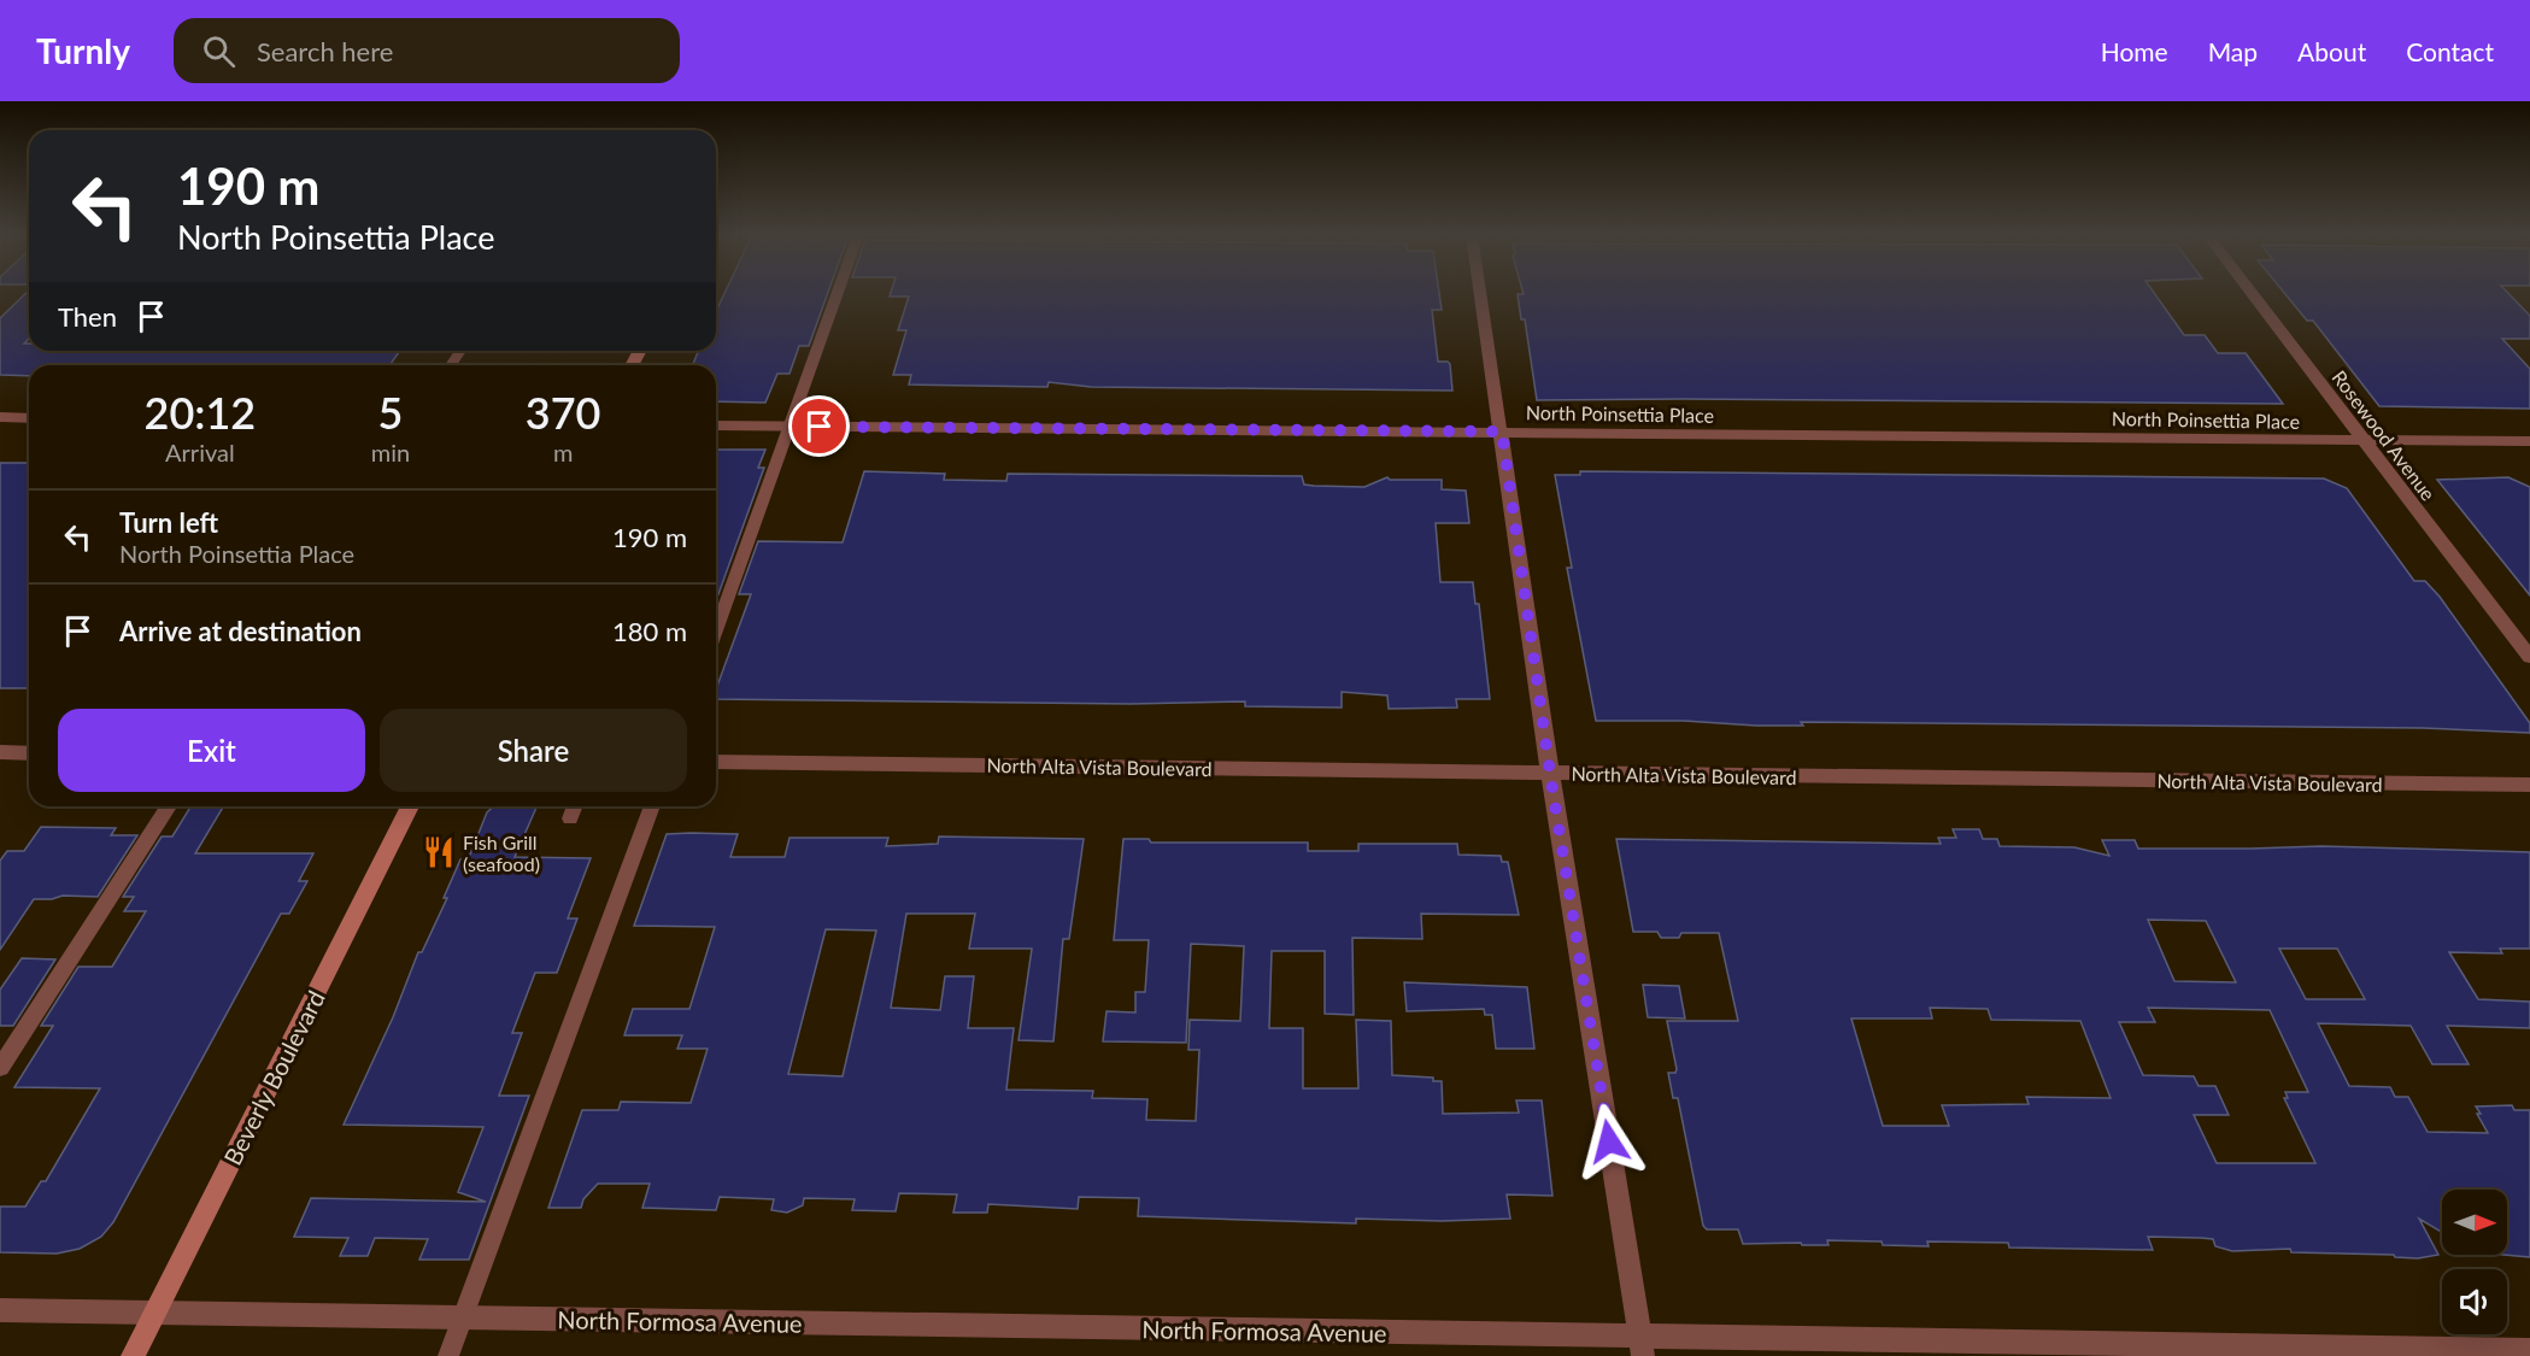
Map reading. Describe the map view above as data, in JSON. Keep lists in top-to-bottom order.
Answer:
{
  "streets": {
    "main road": ["Beverly Boulevard"],
    "street": [
      "North Poinsettia Place",
      "Rosewood Avenue",
      "North Alta Vista Boulevard",
      "North Formosa Avenue"
    ]
  },
  "crossings": [
    ["North Poinsettia Place", "Rosewood Avenue"],
    ["Beverly Boulevard", "North Formosa Avenue"]
  ],
  "places": {
    "restaurant": ["Fish Grill (seafood)"]
  },
  "north": "right",
  "page": {
    "header": "Turnly",
    "search": "Search here",
    "nav": [
      "Home",
      "Map",
      "About",
      "Contact"
    ],
    "turn": ["190 m", "North Poinsettia Place"],
    "then": "Then",
    "eta": [
      "20:12",
      "Arrival",
      "5",
      "min",
      "370",
      "m"
    ],
    "list": [
      {
        "name": "Turn left",
        "note": "North Poinsettia Place",
        "value": "190 m"
      },
      {
        "name": "Arrive at destination",
        "value": "180 m"
      }
    ],
    "buttons": ["Exit", "Share"]
  }
}
